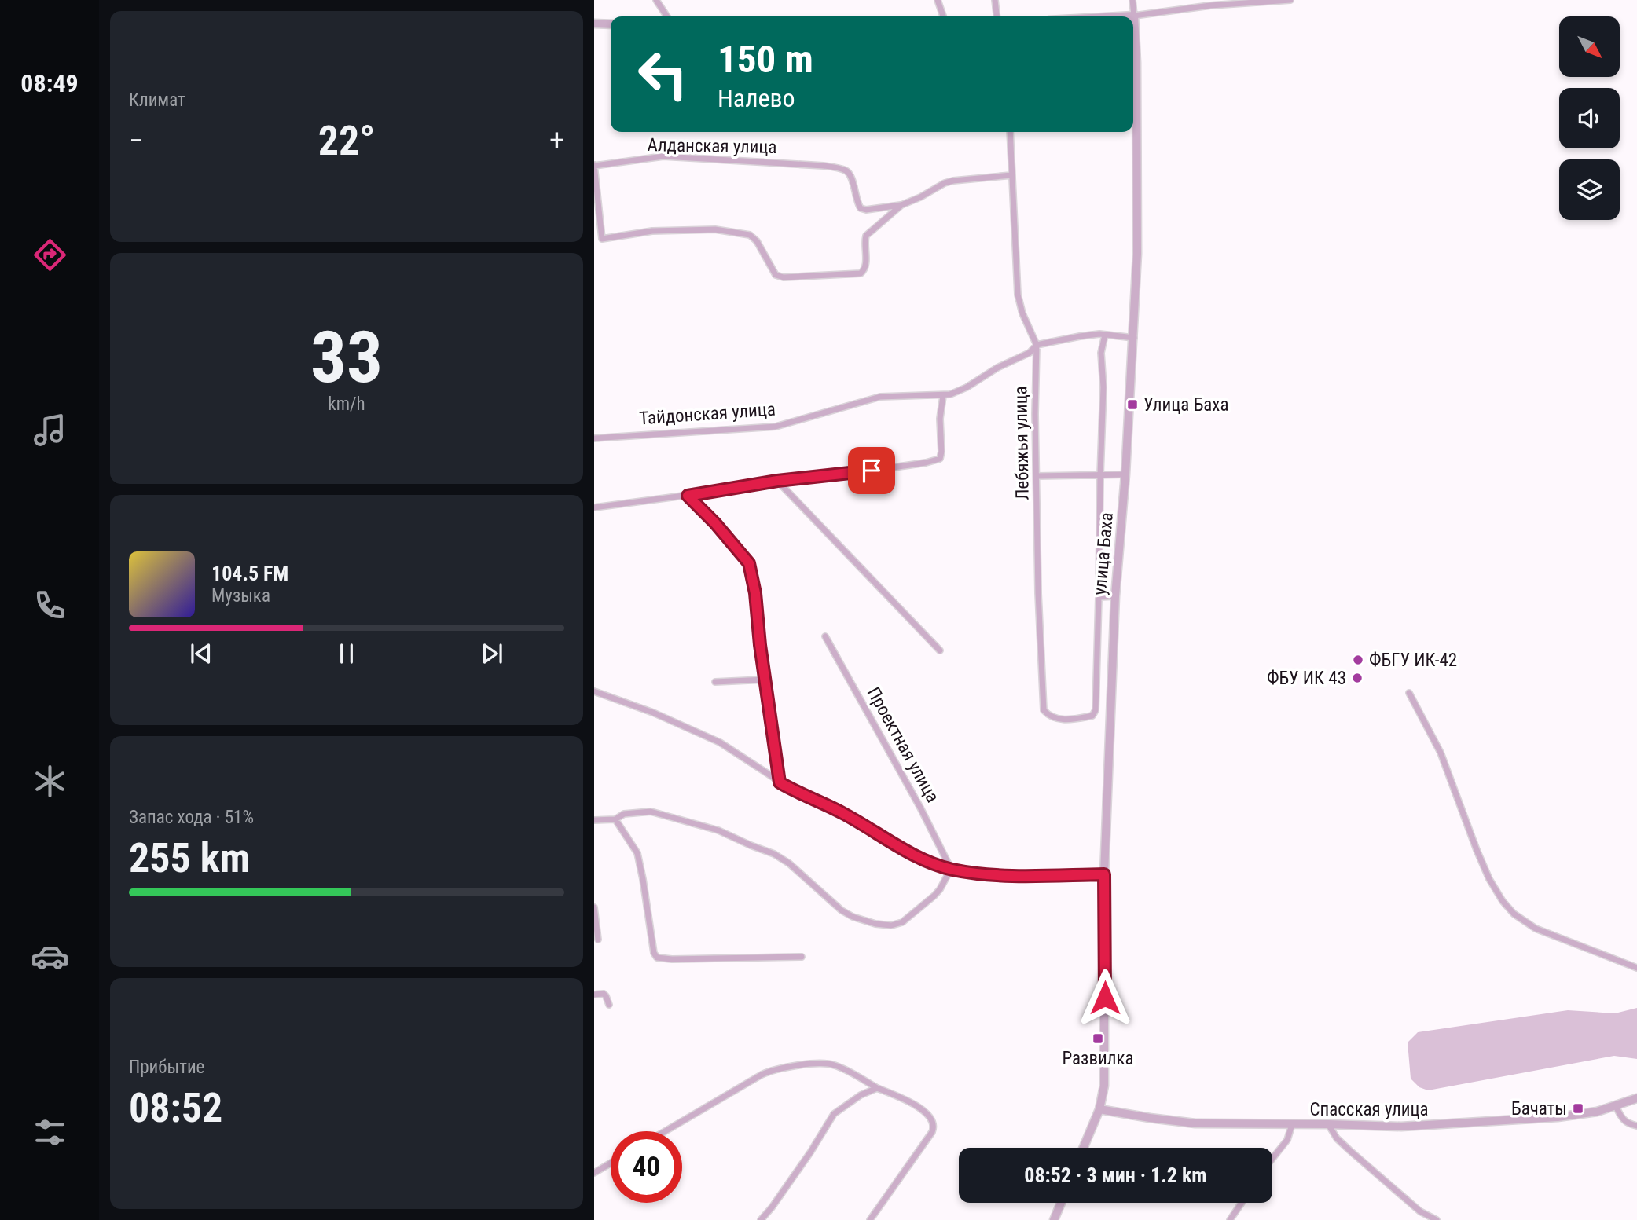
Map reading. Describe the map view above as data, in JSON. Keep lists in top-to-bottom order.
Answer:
{
  "streets": {
    "street": [
      "Алданская улица",
      "Тайдонская улица",
      "Лебяжья улица",
      "улица Баха",
      "Проектная улица",
      "Спасская улица"
    ]
  },
  "crossings": [
    ["Тайдонская улица", "Лебяжья улица"],
    ["Тайдонская улица", "улица Баха"],
    ["улица Баха", "Спасская улица"]
  ],
  "places": {
    "transit": ["Улица Баха", "Развилка", "Бачаты"],
    "other": ["ФБГУ ИК-42", "ФБУ ИК 43"]
  },
  "north": "bottom right",
  "page": {
    "tabs": "08:49",
    "tile": [
      "Климат",
      ["33", "km/h"],
      ["Запас хода · 51%", "255 km"],
      ["Прибытие", "08:52"]
    ],
    "turn": ["150 m", "Налево"],
    "heat": ["−", "22°", "+"],
    "song": ["104.5 FM", "Музыка"],
    "limit": "40",
    "trip": "08:52 · 3 мин · 1.2 km"
  }
}
